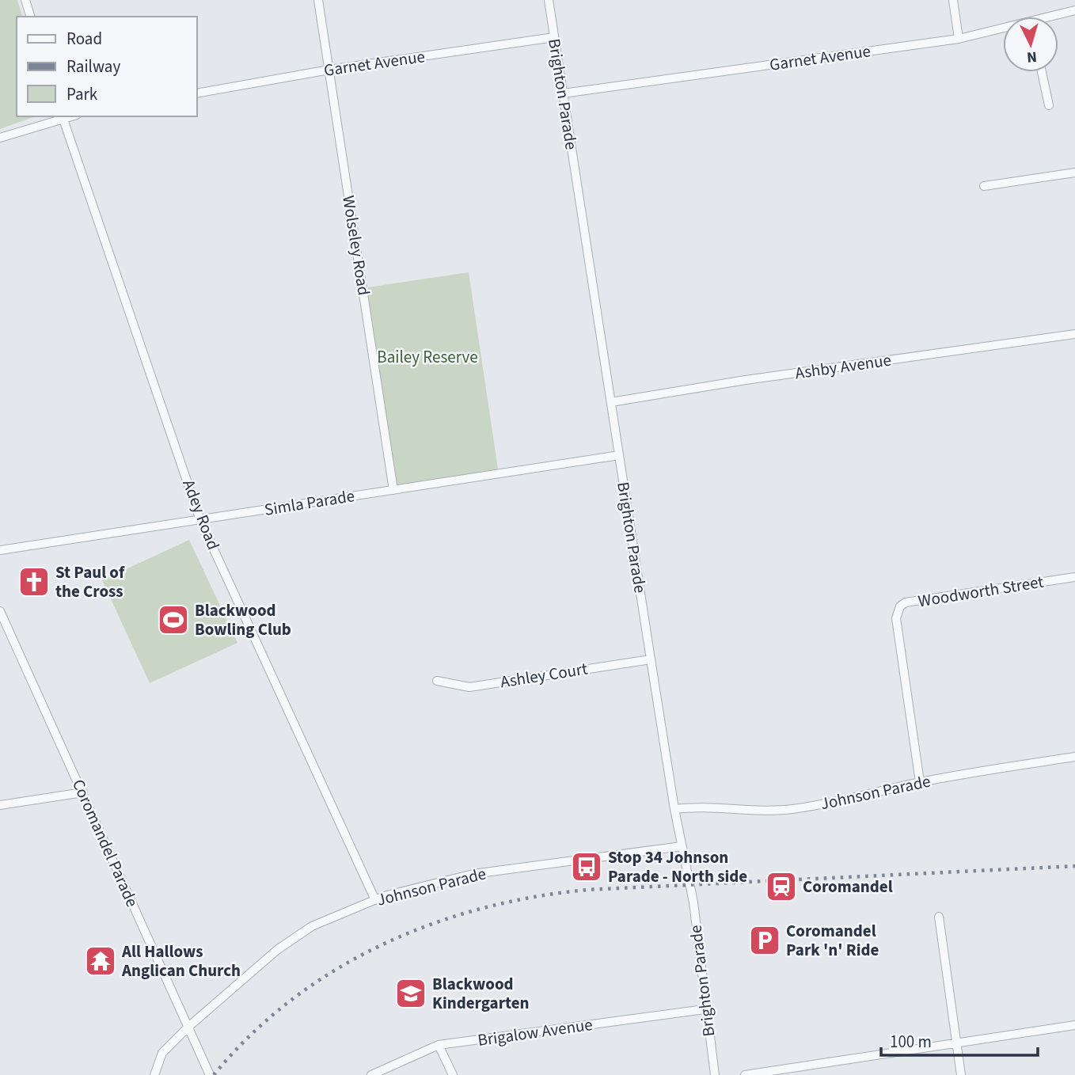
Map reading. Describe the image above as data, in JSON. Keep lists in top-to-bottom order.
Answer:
{
  "streets": {
    "street": [
      "Garnet Avenue",
      "Brighton Parade",
      "Wolseley Road",
      "Ashby Avenue",
      "Simla Parade",
      "Adey Road",
      "Woodworth Street",
      "Ashley Court",
      "Johnson Parade",
      "Coromandel Parade",
      "Brigalow Avenue"
    ]
  },
  "crossings": [
    ["Garnet Avenue", "Brighton Parade"],
    ["Garnet Avenue", "Wolseley Road"],
    ["Brighton Parade", "Ashby Avenue"],
    ["Brighton Parade", "Simla Parade"],
    ["Brighton Parade", "Ashley Court"],
    ["Brighton Parade", "Johnson Parade"],
    ["Brighton Parade", "Brigalow Avenue"],
    ["Wolseley Road", "Simla Parade"],
    ["Simla Parade", "Adey Road"],
    ["Adey Road", "Johnson Parade"],
    ["Woodworth Street", "Johnson Parade"],
    ["Johnson Parade", "Coromandel Parade"]
  ],
  "parks": ["Bailey Reserve"],
  "places": {
    "church": ["St Paul of the Cross"],
    "sports": ["Blackwood Bowling Club"],
    "bus stop": ["Stop 34 Johnson Parade - North side"],
    "station": ["Coromandel"],
    "parking": ["Coromandel Park 'n' Ride"],
    "temple": ["All Hallows Anglican Church"],
    "school or university": ["Blackwood Kindergarten"]
  },
  "legend": ["Road", "Railway", "Park"],
  "scale_bar": "100 m",
  "north": "bottom"
}
